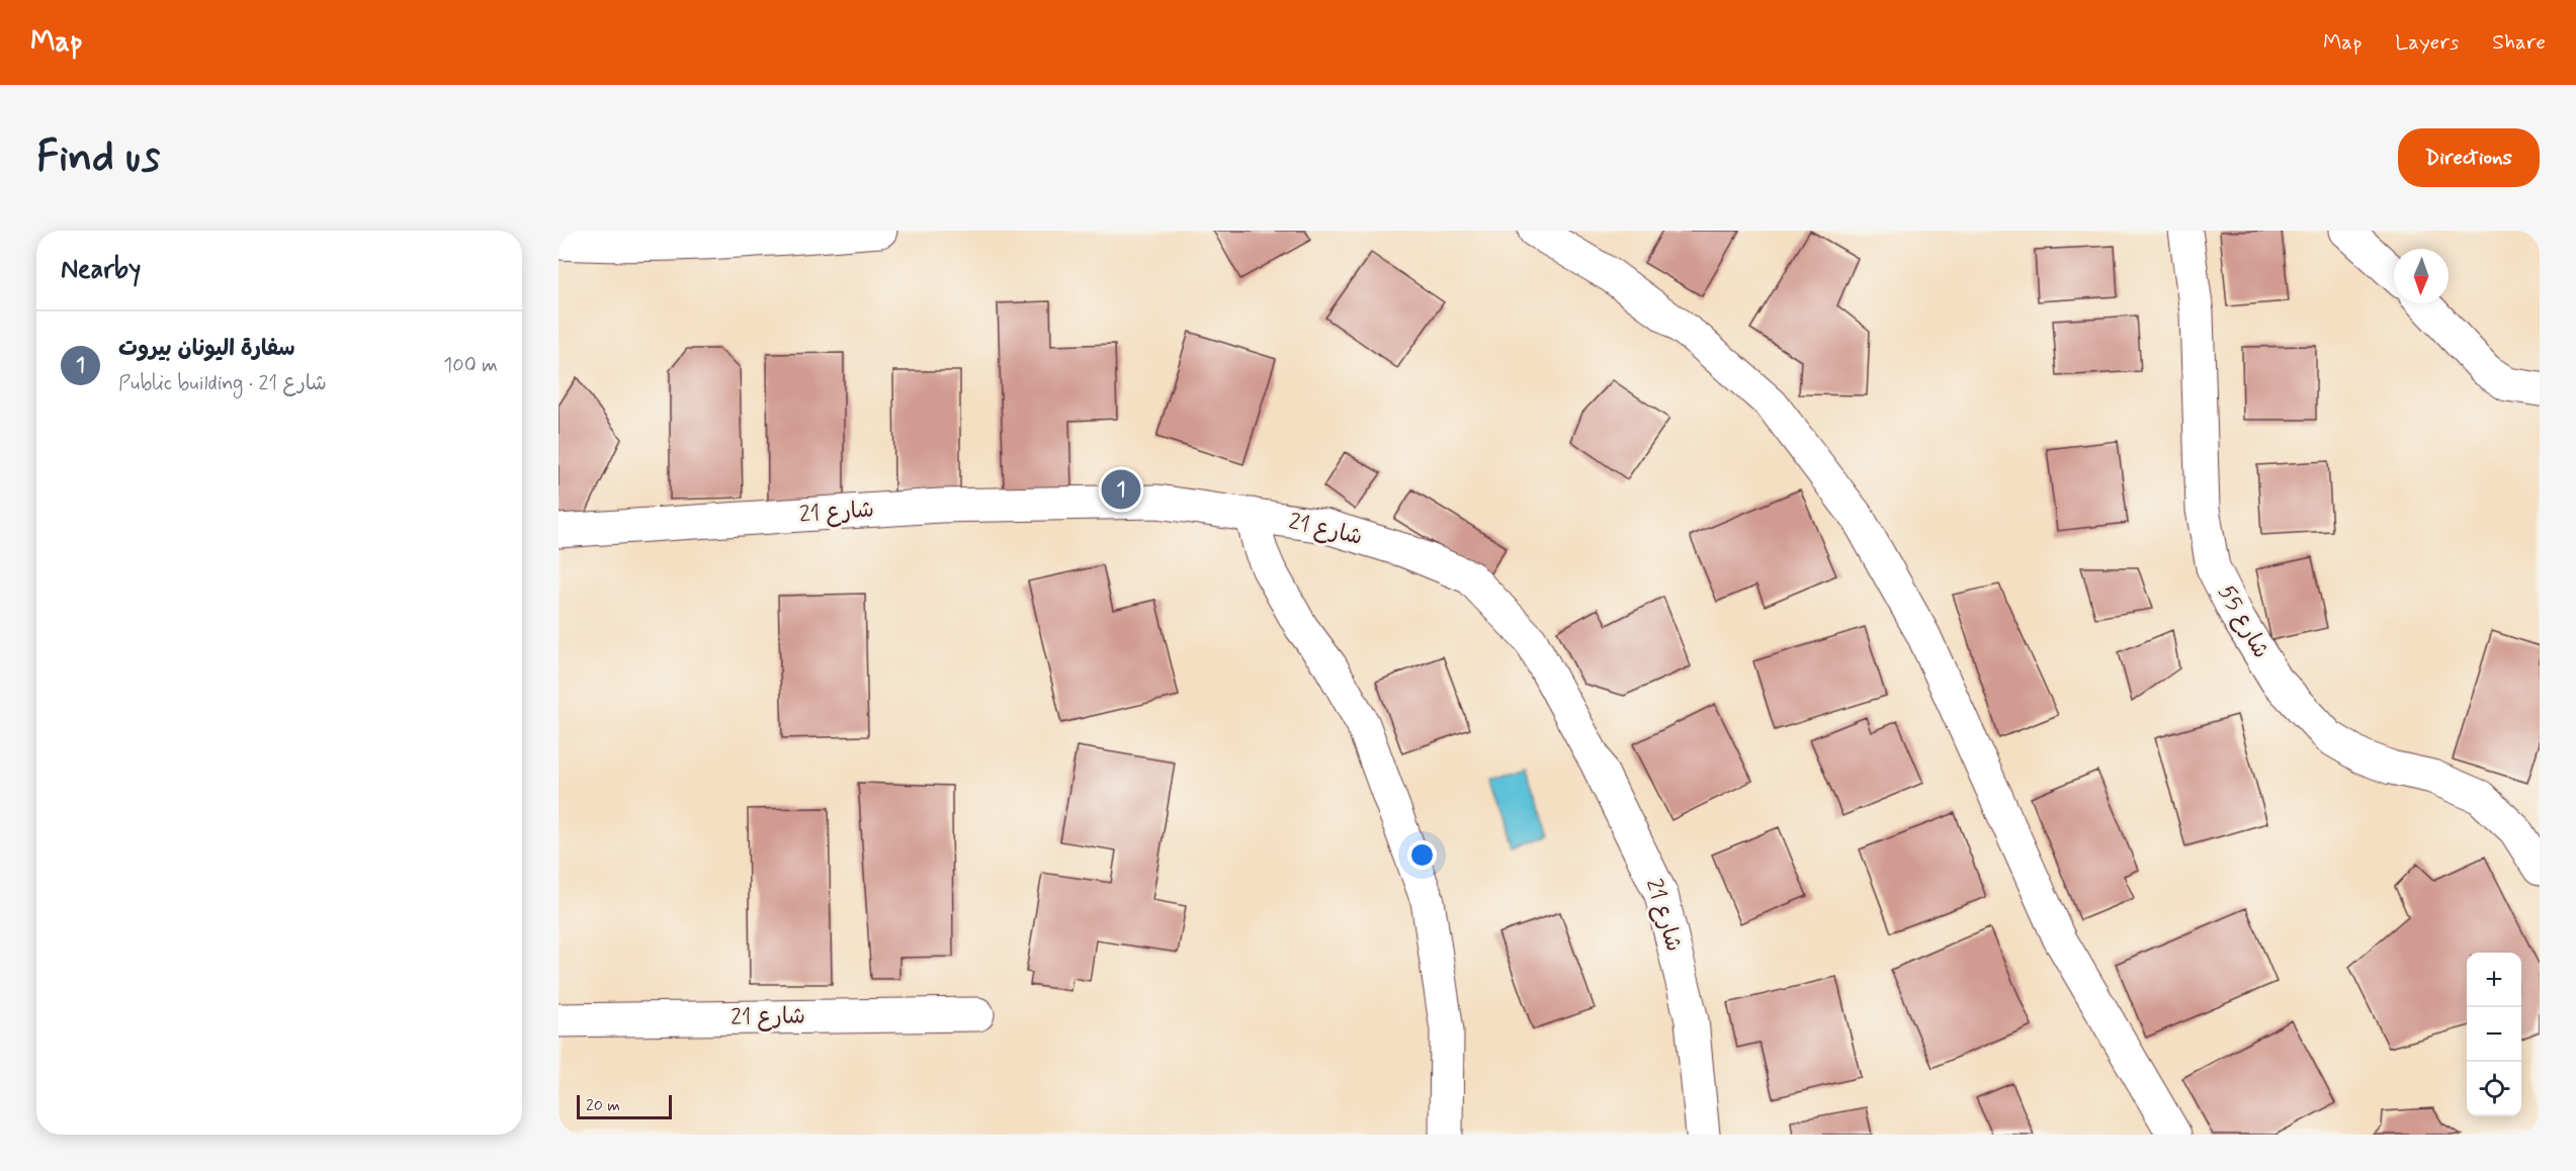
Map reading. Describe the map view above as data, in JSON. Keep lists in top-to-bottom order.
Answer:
{
  "streets": {
    "street": ["شارع 21", "شارع 55"]
  },
  "scale_bar": "20 m",
  "north": "bottom",
  "page": {
    "header": "Map",
    "nav": ["Map", "Layers", "Share"],
    "buttons": "Directions",
    "title": "Find us",
    "heading": "Nearby",
    "list": [
      {
        "mark": "1",
        "name": "سفارة اليونان بيروت",
        "note": "Public building · شارع 21",
        "value": "100 m"
      }
    ],
    "pins": "1",
    "map_buttons": ["+", "−"],
    "scale": "20 m"
  }
}
